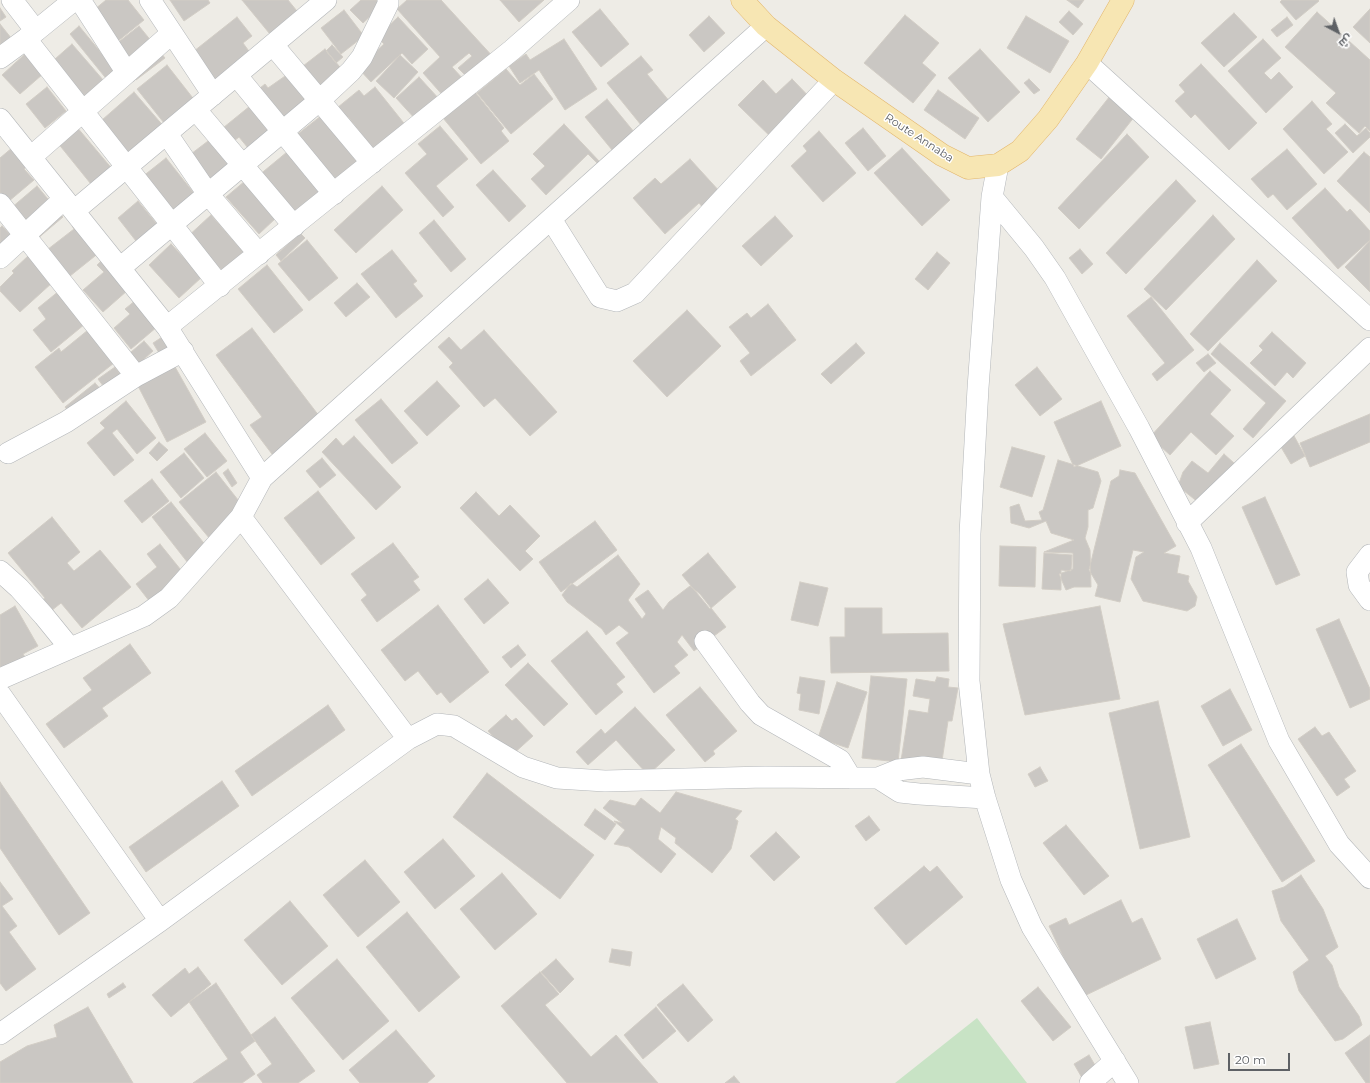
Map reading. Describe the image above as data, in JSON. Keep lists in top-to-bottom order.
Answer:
{
  "streets": {
    "main road": ["Route Annaba"]
  },
  "scale_bar": "20 m",
  "north": "bottom right"
}
